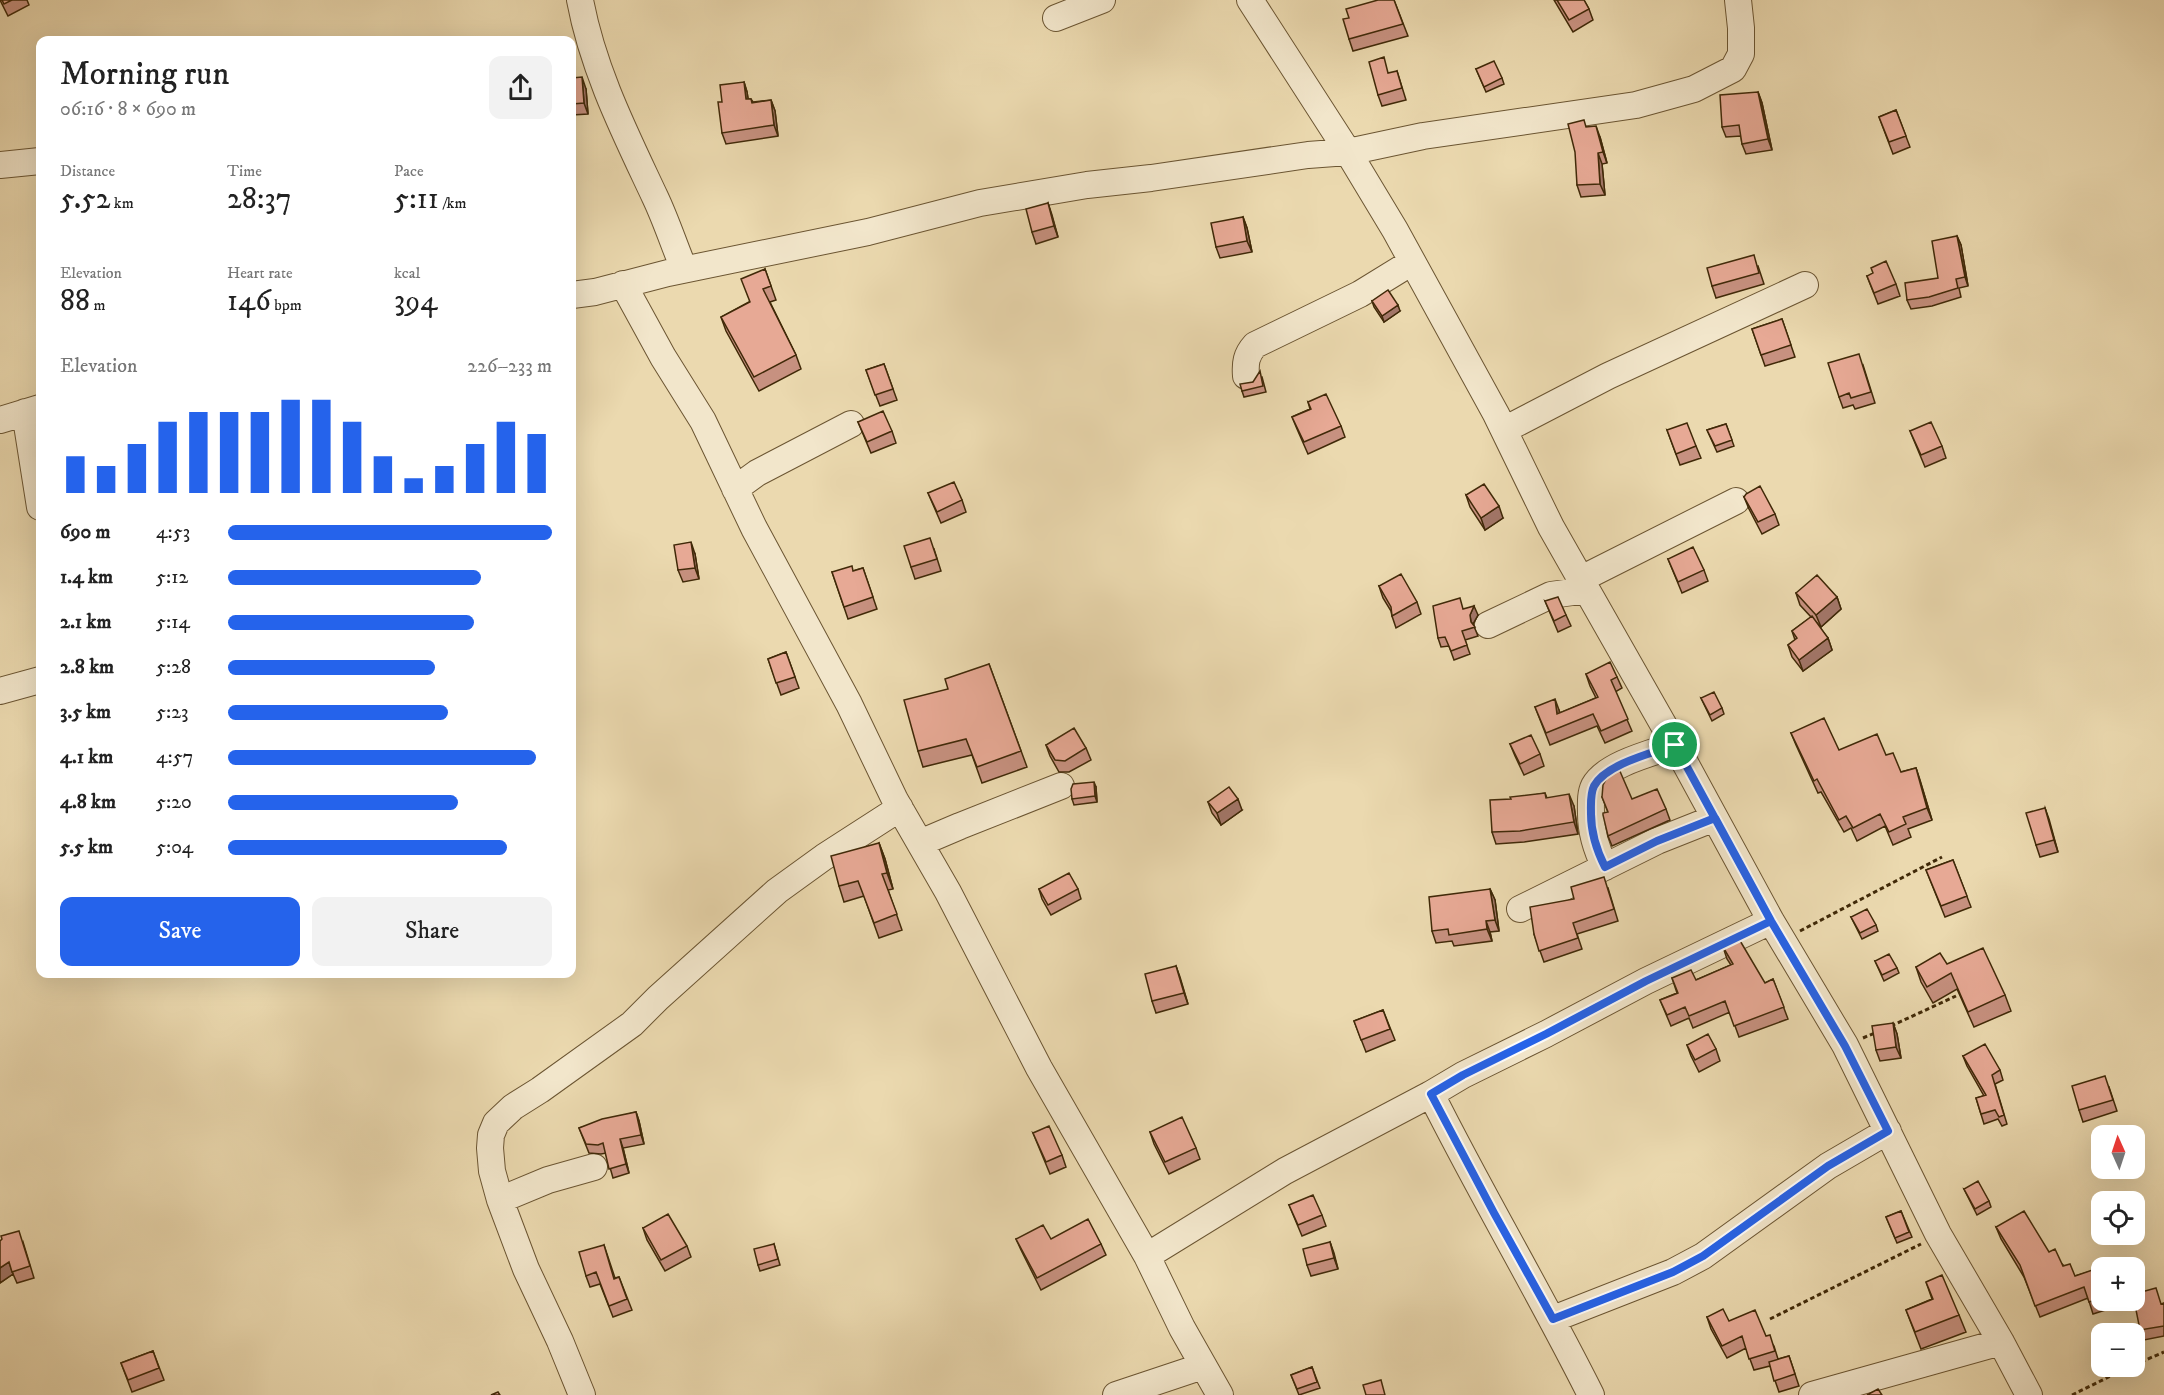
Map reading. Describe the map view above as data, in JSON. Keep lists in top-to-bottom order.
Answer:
{
  "north": "top",
  "page": {
    "heading": ["Morning run", "06:16 · 8 × 690 m"],
    "stats": [
      ["Distance", "5.52 km"],
      ["Time", "28:37"],
      ["Pace", "5:11 /km"],
      ["Elevation", "88 m"],
      ["Heart rate", "146 bpm"],
      ["kcal", "394"]
    ],
    "chart": ["Elevation", "226–233 m"],
    "list": [
      {
        "name": "690 m",
        "note": "4:53"
      },
      {
        "name": "1.4 km",
        "note": "5:12"
      },
      {
        "name": "2.1 km",
        "note": "5:14"
      },
      {
        "name": "2.8 km",
        "note": "5:28"
      },
      {
        "name": "3.5 km",
        "note": "5:23"
      },
      {
        "name": "4.1 km",
        "note": "4:57"
      },
      {
        "name": "4.8 km",
        "note": "5:20"
      },
      {
        "name": "5.5 km",
        "note": "5:04"
      }
    ],
    "buttons": ["Save", "Share"],
    "map_buttons": ["+", "−"]
  }
}
